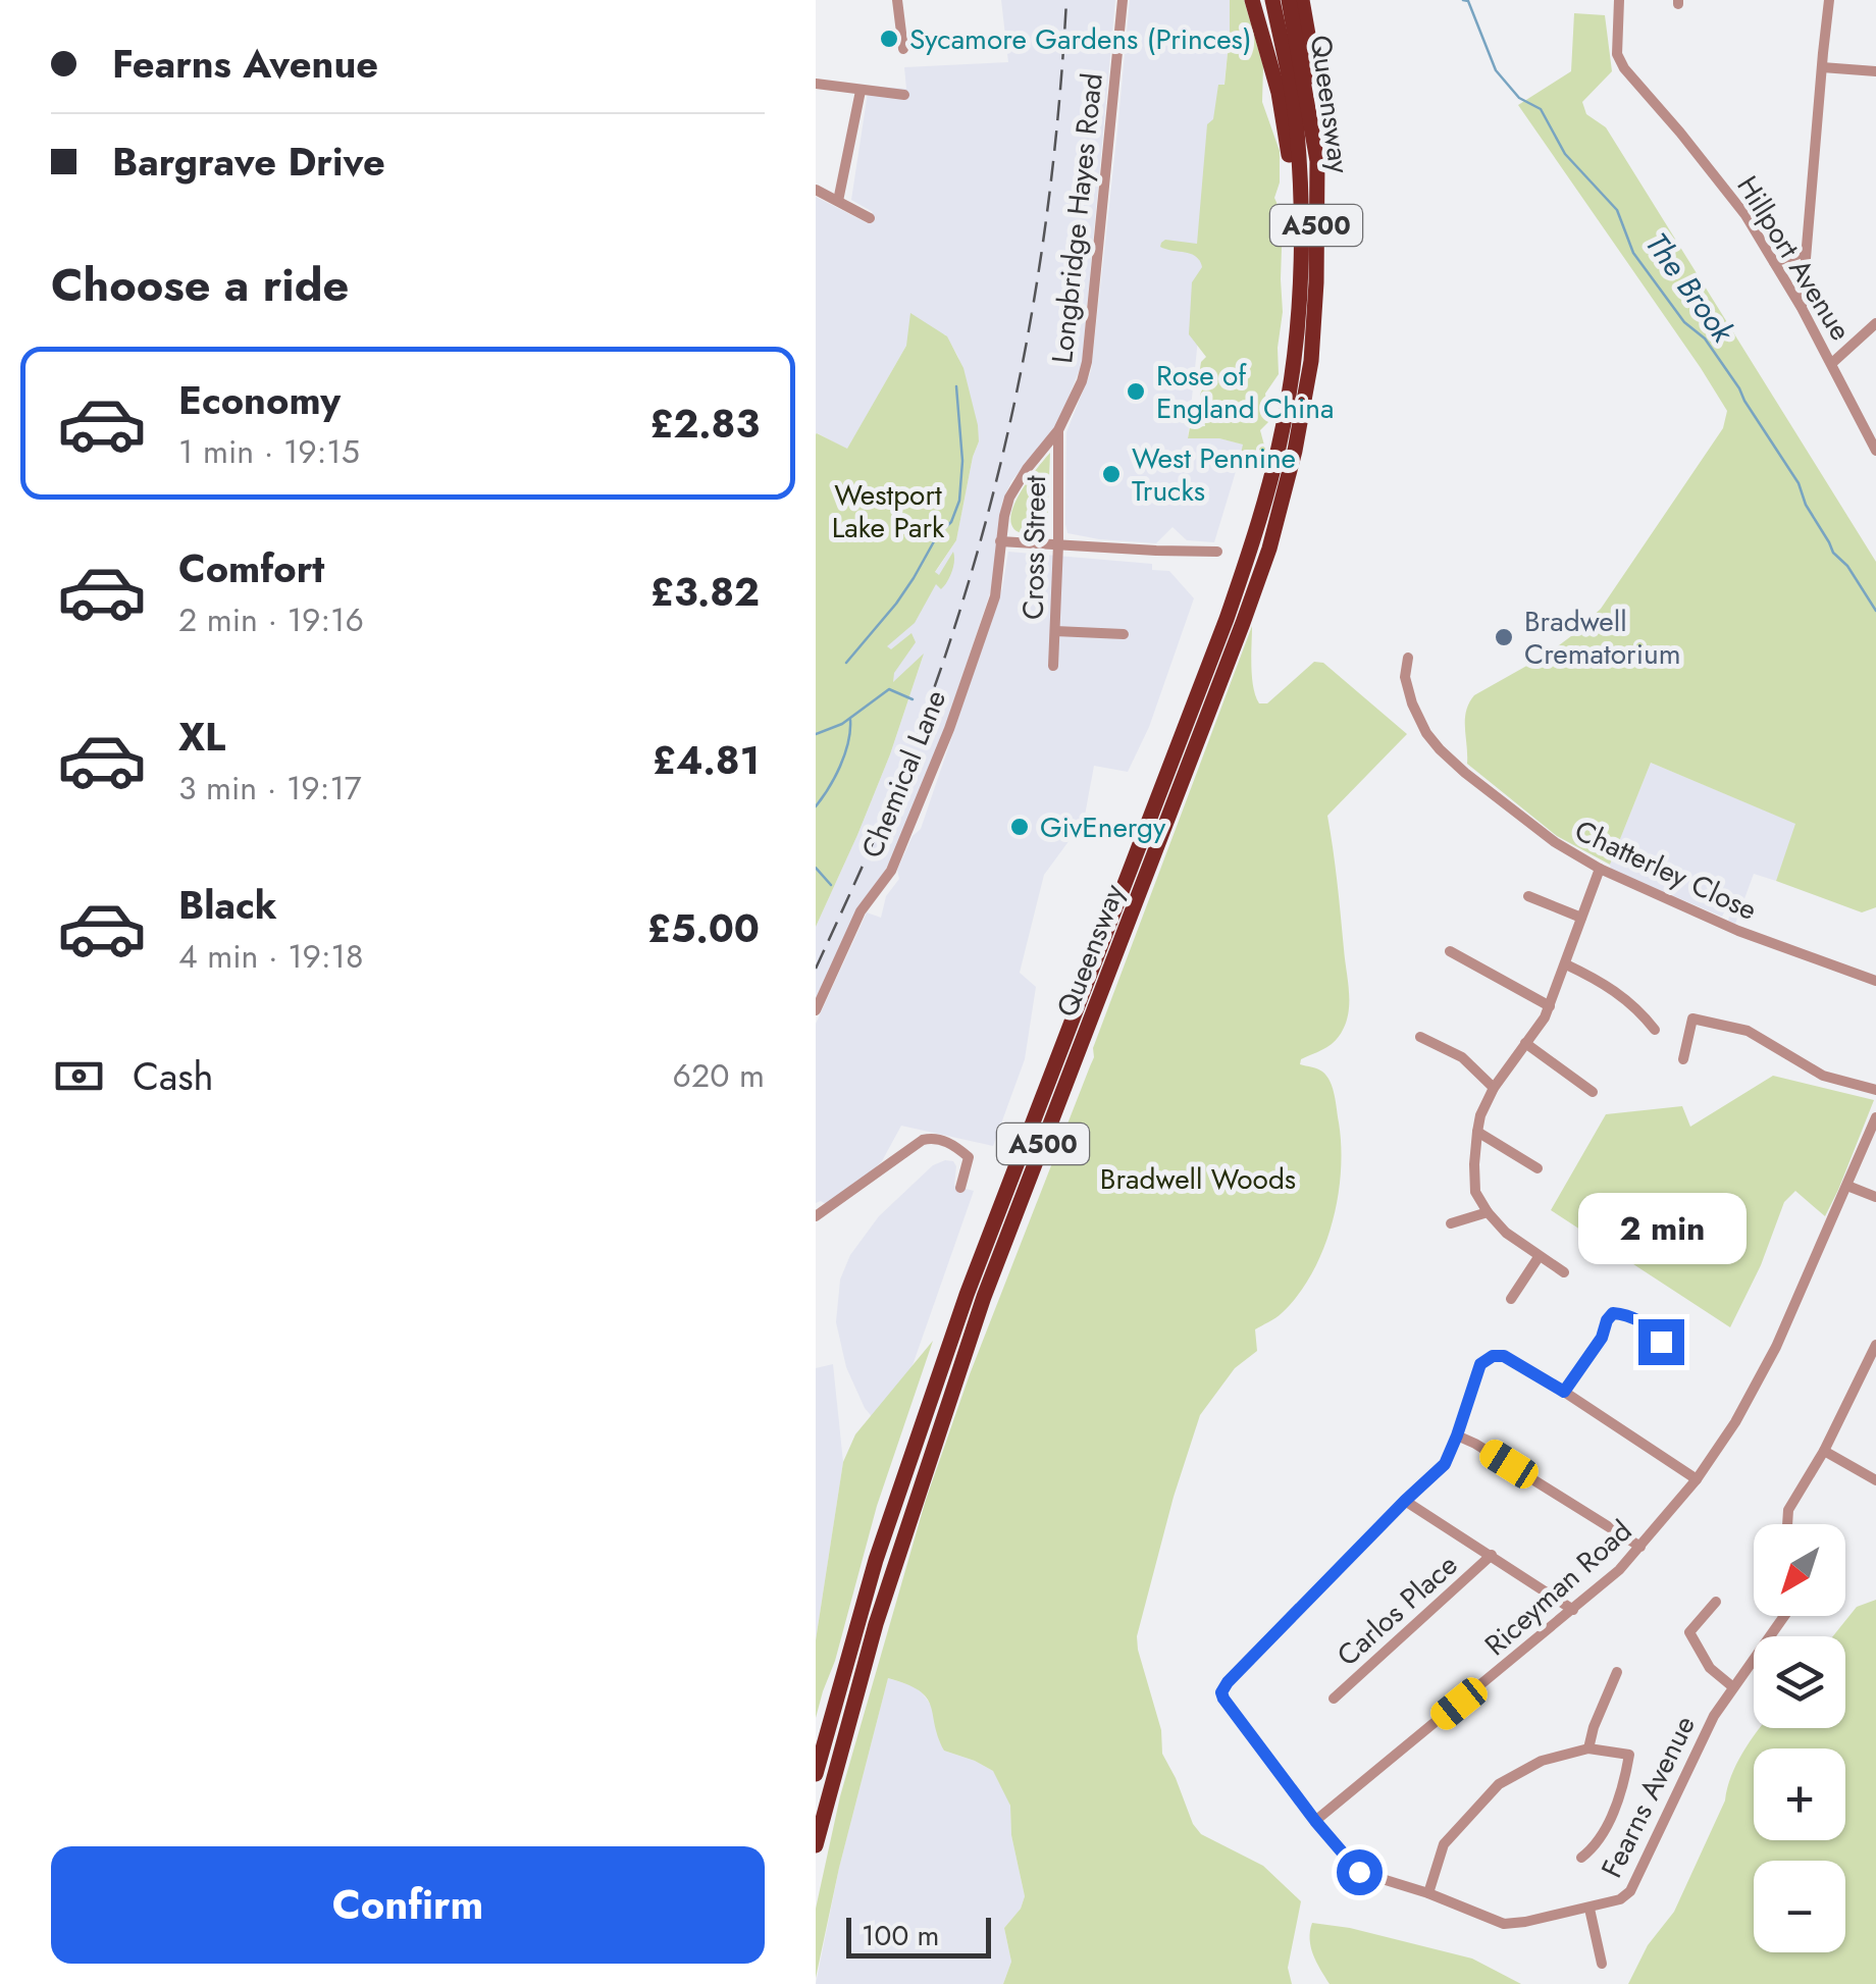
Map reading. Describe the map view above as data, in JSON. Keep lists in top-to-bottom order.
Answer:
{
  "streets": {
    "highway": ["Queensway", "A500"],
    "street": [
      "Longbridge Hayes Road",
      "Hillport Avenue",
      "Cross Street",
      "Chemical Lane",
      "Chatterley Close",
      "Riceyman Road",
      "Carlos Place",
      "Fearns Avenue"
    ]
  },
  "crossings": [
    ["Longbridge Hayes Road", "Cross Street"],
    ["Longbridge Hayes Road", "Chemical Lane"],
    ["Riceyman Road", "Fearns Avenue"]
  ],
  "water": ["The Brook"],
  "parks": ["Westport Lake Park", "Bradwell Woods"],
  "places": [
    "Sycamore Gardens (Princes)",
    "Rose of England China",
    "West Pennine Trucks",
    "Bradwell Crematorium",
    "GivEnergy"
  ],
  "scale_bar": "100 m",
  "north": "bottom left",
  "page": {
    "banner": ["Fearns Avenue", "Bargrave Drive"],
    "heading": "Choose a ride",
    "list": [
      {
        "name": "Economy",
        "note": "1 min · 19:15",
        "value": "£2.83"
      },
      {
        "name": "Comfort",
        "note": "2 min · 19:16",
        "value": "£3.82"
      },
      {
        "name": "XL",
        "note": "3 min · 19:17",
        "value": "£4.81"
      },
      {
        "name": "Black",
        "note": "4 min · 19:18",
        "value": "£5.00"
      }
    ],
    "pay": ["Cash", "620 m"],
    "bubble": "2 min",
    "map_buttons": ["+", "−"],
    "buttons": "Confirm",
    "scale": "100 m"
  }
}
